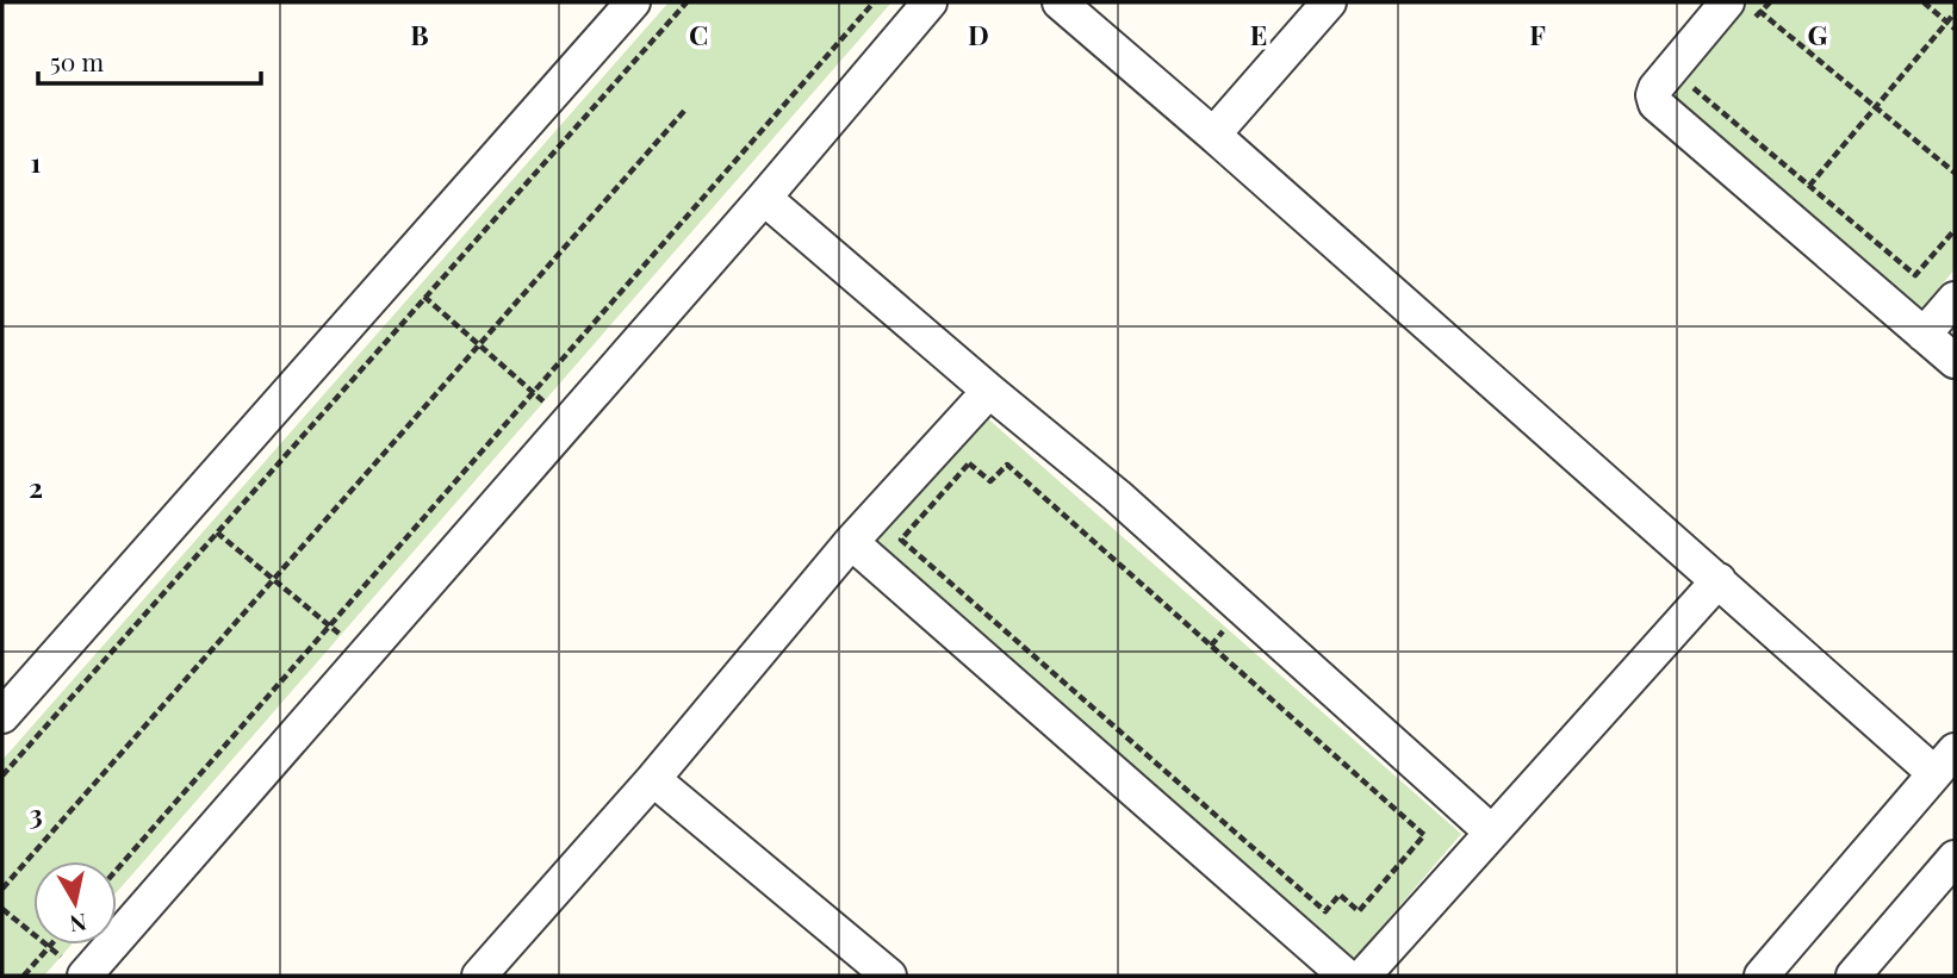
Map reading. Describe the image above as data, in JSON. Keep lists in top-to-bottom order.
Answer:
{
  "scale_bar": "50 m",
  "north": "bottom",
  "grid": {
    "columns": [
      "B",
      "C",
      "D",
      "E",
      "F",
      "G"
    ],
    "rows": ["1", "2", "3"]
  }
}
